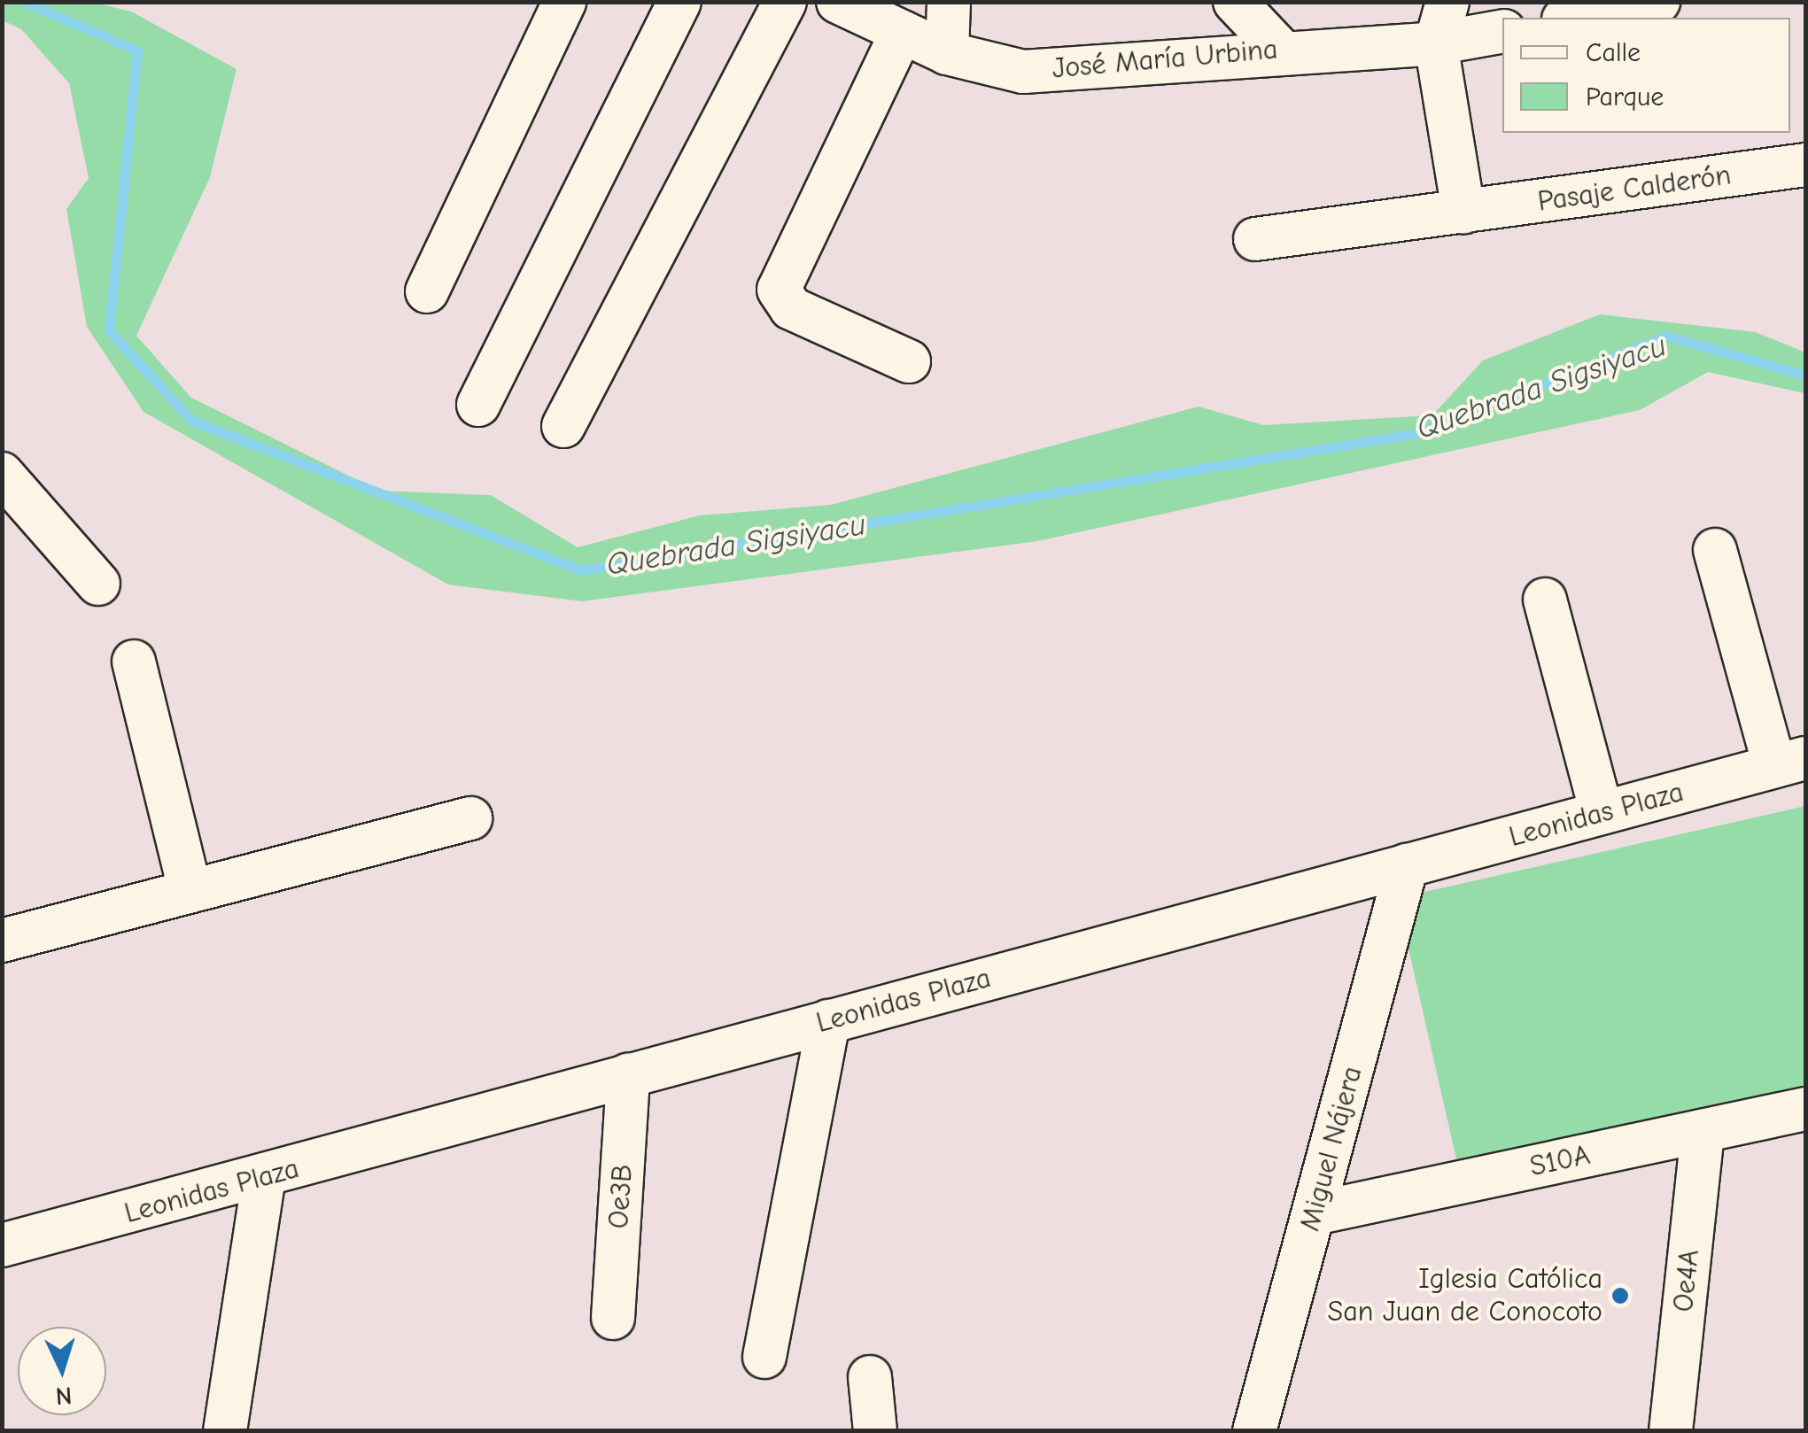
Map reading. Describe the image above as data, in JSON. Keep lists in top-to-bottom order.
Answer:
{
  "streets": {
    "street": [
      "José María Urbina",
      "Pasaje Calderón",
      "Leonidas Plaza",
      "Miguel Nájera",
      "S10A",
      "Oe3B",
      "Oe4A"
    ]
  },
  "crossings": [
    ["Leonidas Plaza", "Miguel Nájera"],
    ["Leonidas Plaza", "Oe3B"],
    ["Miguel Nájera", "S10A"],
    ["S10A", "Oe4A"]
  ],
  "water": ["Quebrada Sigsiyacu"],
  "places": ["Iglesia Católica San Juan de Conocoto"],
  "legend": ["Calle", "Parque"],
  "north": "bottom"
}
